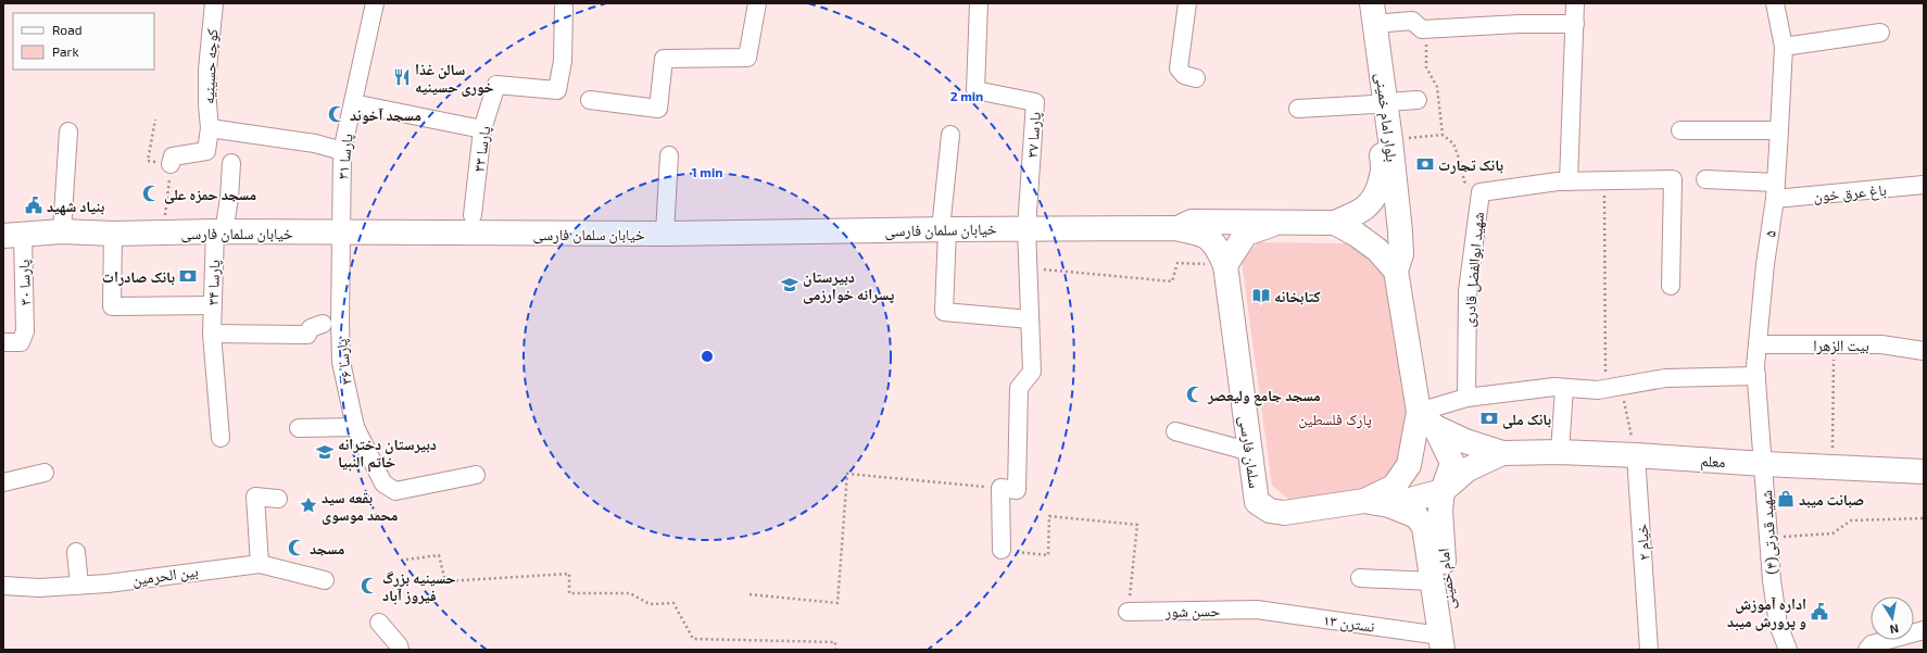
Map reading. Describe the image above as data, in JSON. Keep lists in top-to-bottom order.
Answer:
{
  "streets": {
    "main road": [
      "بلوار امام خمینی",
      "خیابان سلمان فارسی",
      "سلمان فارسی",
      "معلم",
      "امام خمینی"
    ],
    "street": [
      "کوچه حسینیه",
      "پارسا ۳۷",
      "پارسا ۳۳",
      "پارسا ۳۱",
      "باغ عرق خون",
      "۵",
      "شهید ابوالفضل قادری",
      "پارسا ۳۰",
      "پارسا ۳۴",
      "بیت الزهرا",
      "پارسا ۳۶",
      "شهید قدرتی(۴)",
      "خیام ۲",
      "بین الحرمین",
      "حسن شور",
      "نسترن ۱۳"
    ]
  },
  "crossings": [
    ["پارسا ۳۷", "خیابان سلمان فارسی"],
    ["پارسا ۳۱", "خیابان سلمان فارسی"],
    ["پارسا ۳۱", "پارسا ۳۶"],
    ["باغ عرق خون", "۵"],
    ["خیابان سلمان فارسی", "پارسا ۳۰"],
    ["خیابان سلمان فارسی", "پارسا ۳۴"],
    ["خیابان سلمان فارسی", "پارسا ۳۶"],
    ["خیابان سلمان فارسی", "سلمان فارسی"],
    ["۵", "بیت الزهرا"],
    ["۵", "معلم"],
    ["۵", "شهید قدرتی(۴)"],
    ["معلم", "شهید قدرتی(۴)"],
    ["معلم", "خیام ۲"],
    ["امام خمینی", "نسترن ۱۳"],
    ["حسن شور", "نسترن ۱۳"]
  ],
  "parks": ["پارک فلسطین"],
  "places": {
    "restaurant": ["سالن غذا خوری حسینیه"],
    "mosque": [
      "مسجد آخوند",
      "مسجد حمزه علی",
      "مسجد جامع ولیعصر",
      "مسجد",
      "حسینیه بزرگ فیروز آباد"
    ],
    "bank": ["بانک تجارت", "بانک صادرات", "بانک ملی"],
    "public building": ["بنیاد شهید", "اداره آموزش و پرورش میبد"],
    "school or university": ["دبیرستان پسرانه خوارزمی", "دبیرستان دخترانه خاتم النبیا"],
    "library": ["کتابخانه"],
    "shop": ["صبانت میبد"],
    "place": ["بقعه سید محمد موسوی"]
  },
  "legend": ["Road", "Park"],
  "north": "bottom",
  "rings": ["2 min", "1 min"]
}
